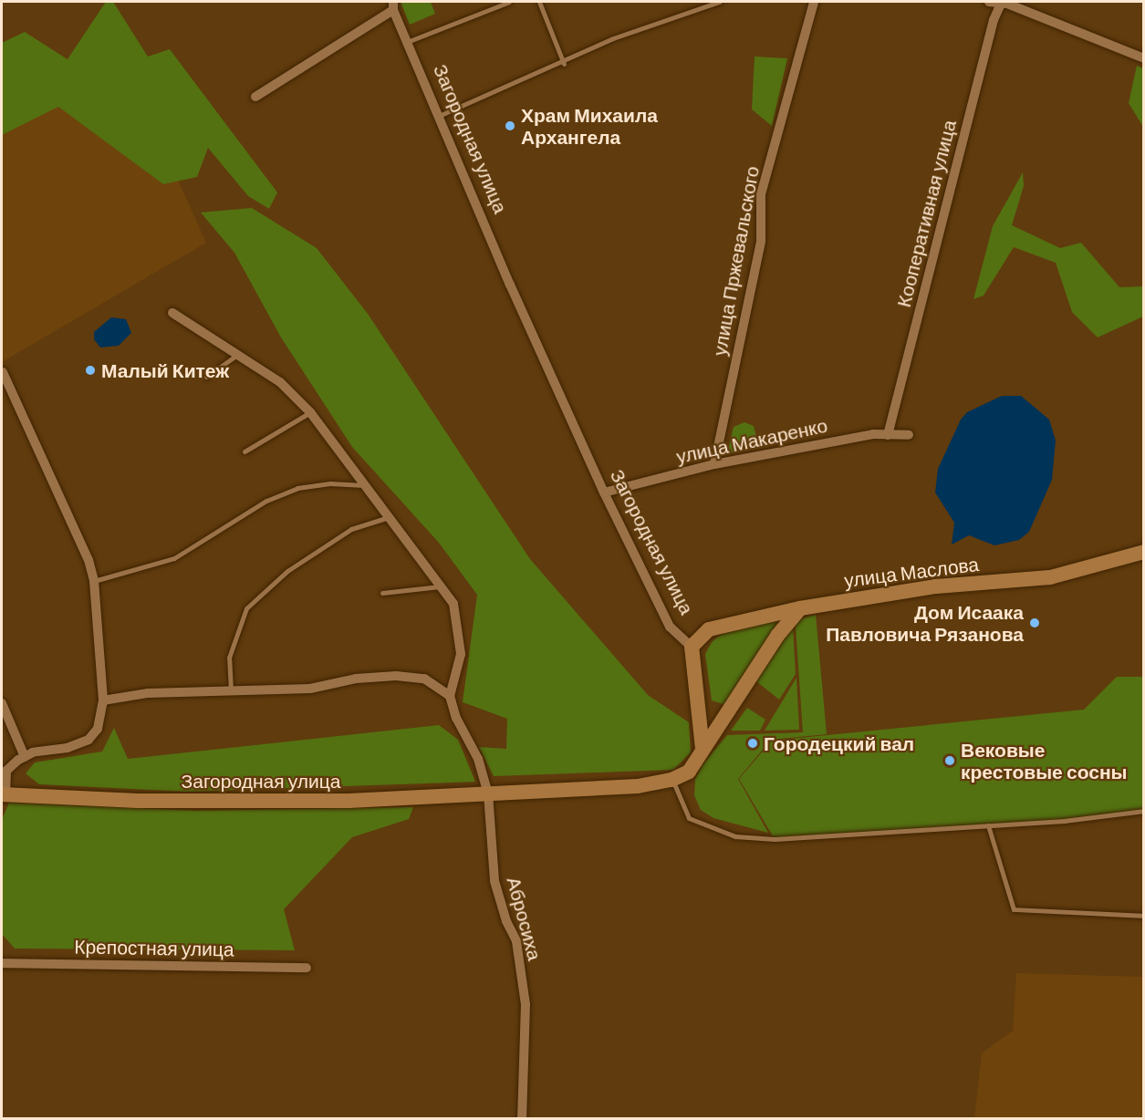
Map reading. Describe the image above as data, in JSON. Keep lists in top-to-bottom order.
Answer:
{
  "streets": {
    "street": [
      "Загородная улица",
      "Кооперативная улица",
      "улица Пржевальского",
      "улица Макаренко",
      "улица Маслова",
      "Абросиха",
      "Крепостная улица"
    ]
  },
  "crossings": [
    ["Загородная улица", "улица Макаренко"],
    ["Загородная улица", "улица Маслова"],
    ["Загородная улица", "Абросиха"],
    ["Кооперативная улица", "улица Макаренко"],
    ["улица Пржевальского", "улица Макаренко"]
  ],
  "places": [
    "Храм Михаила Архангела",
    "Малый Китеж",
    "Дом Исаака Павловича Рязанова",
    "Городецкий вал",
    "Вековые крестовые сосны"
  ]
}
